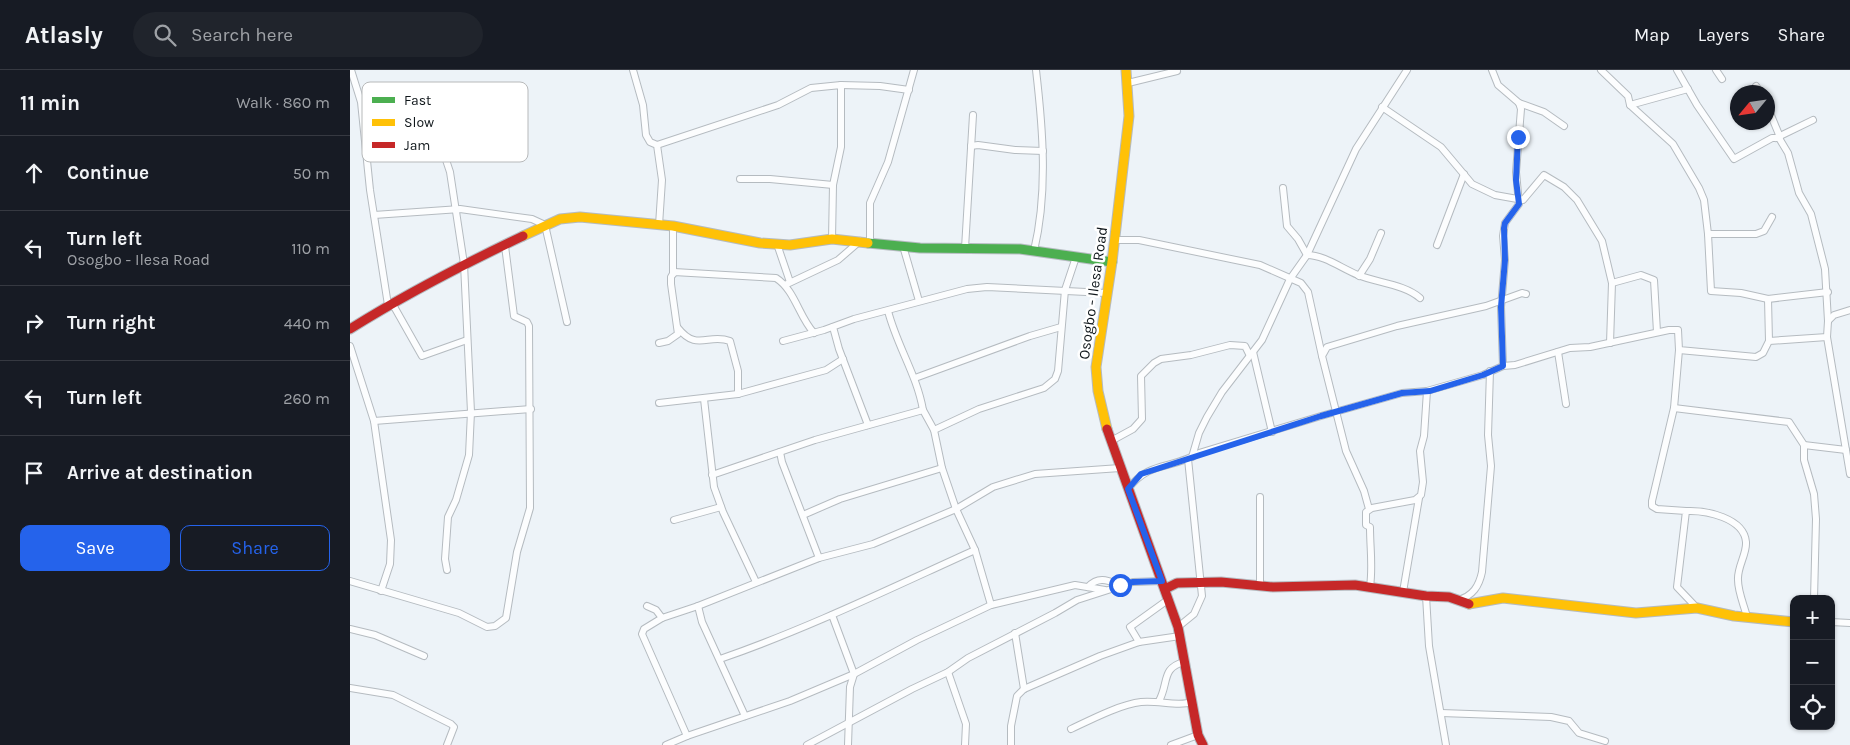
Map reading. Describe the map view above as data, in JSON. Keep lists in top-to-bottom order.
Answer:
{
  "streets": {
    "street": ["Osogbo - Ilesa Road"]
  },
  "legend": ["Fast", "Slow", "Jam"],
  "north": "bottom left",
  "page": {
    "header": "Atlasly",
    "search": "Search here",
    "nav": ["Map", "Layers", "Share"],
    "heading": ["11 min", "Walk · 860 m"],
    "list": [
      ["Continue", "50 m"],
      ["Turn left", "Osogbo - Ilesa Road", "110 m"],
      ["Turn right", "440 m"],
      ["Turn left", "260 m"],
      "Arrive at destination"
    ],
    "buttons": ["Save", "Share"],
    "map_buttons": ["+", "−"]
  }
}
